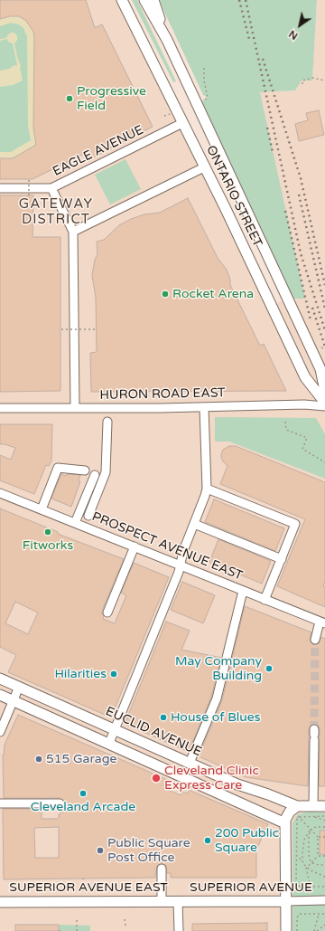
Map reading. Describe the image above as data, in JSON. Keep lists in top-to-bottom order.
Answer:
{
  "streets": {
    "main road": [
      "ONTARIO STREET",
      "EUCLID AVENUE",
      "SUPERIOR AVENUE EAST",
      "SUPERIOR AVENUE"
    ],
    "street": ["EAGLE AVENUE", "HURON ROAD EAST", "PROSPECT AVENUE EAST"]
  },
  "crossings": [
    ["EAGLE AVENUE", "ONTARIO STREET"],
    ["SUPERIOR AVENUE EAST", "SUPERIOR AVENUE"]
  ],
  "districts": ["GATEWAY DISTRICT"],
  "places": [
    "Progressive Field",
    "Rocket Arena",
    "Fitworks",
    "May Company Building",
    "Hilarities",
    "House of Blues",
    "515 Garage",
    "Cleveland Clinic Express Care",
    "Cleveland Arcade",
    "200 Public Square",
    "Public Square Post Office"
  ],
  "north": "bottom left"
}
